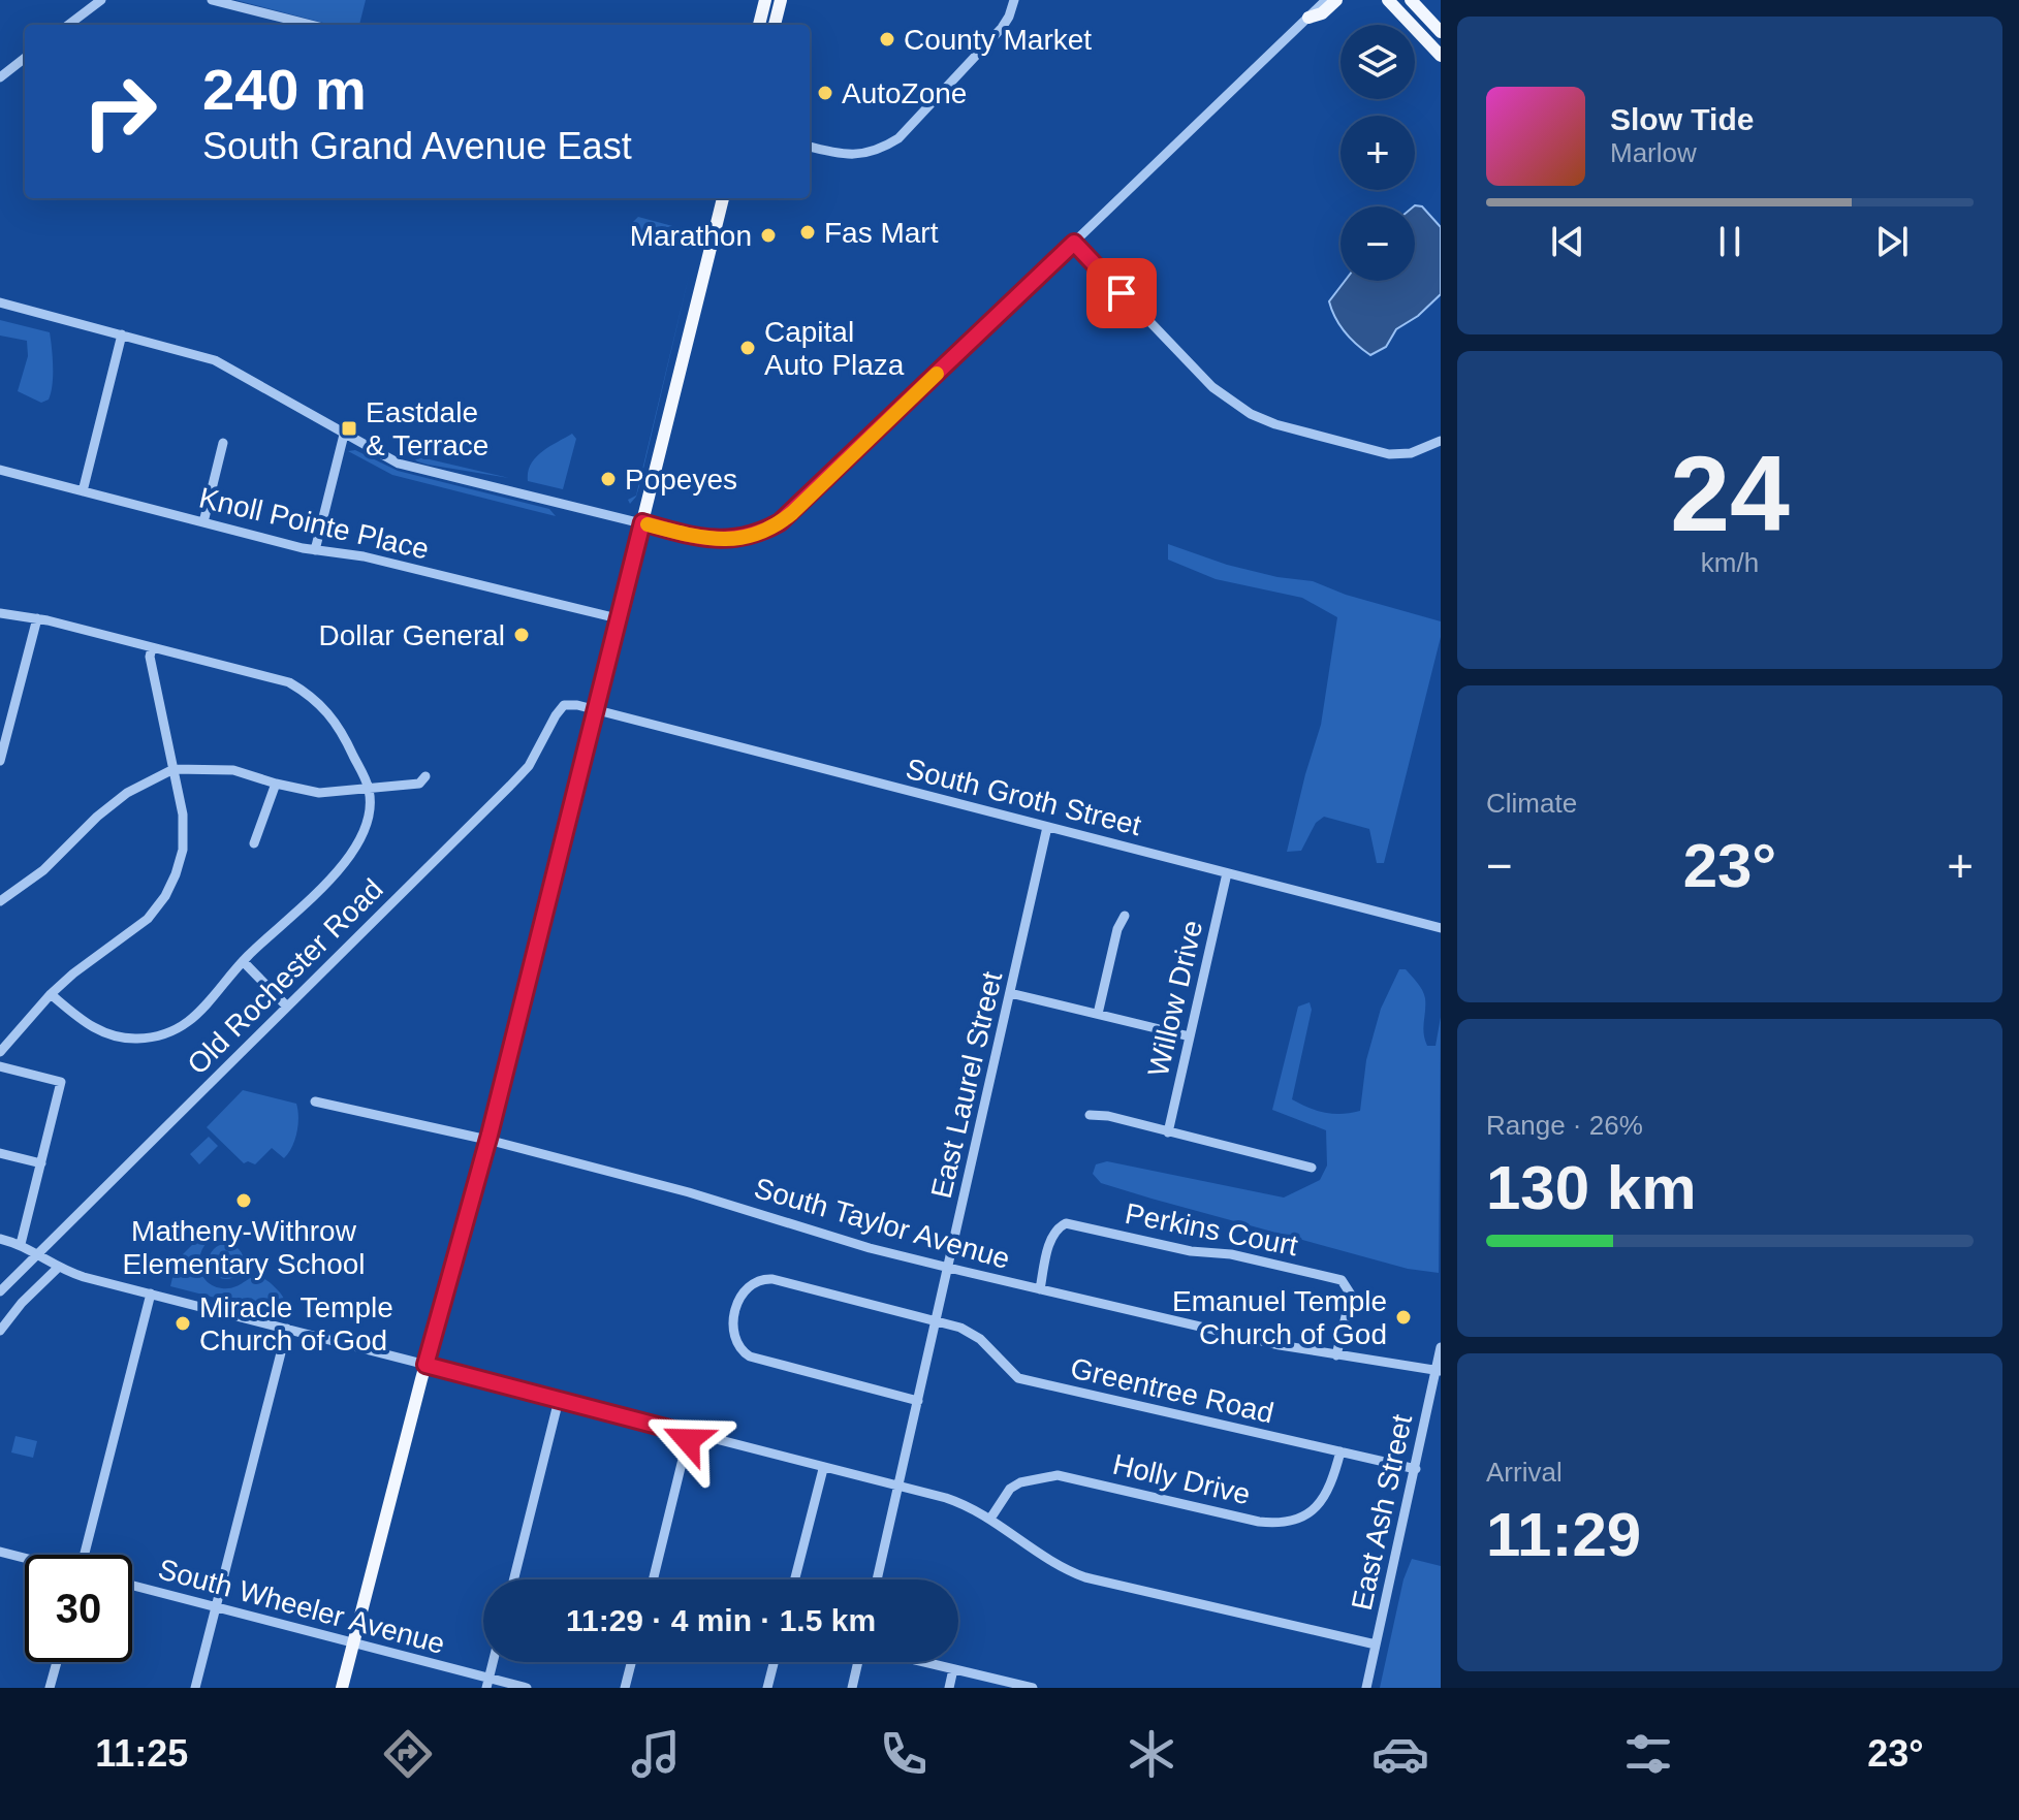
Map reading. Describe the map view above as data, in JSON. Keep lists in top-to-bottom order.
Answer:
{
  "streets": {
    "street": [
      "Knoll Pointe Place",
      "South Groth Street",
      "Old Rochester Road",
      "Willow Drive",
      "East Laurel Street",
      "South Taylor Avenue",
      "Perkins Court",
      "Greentree Road",
      "Holly Drive",
      "East Ash Street",
      "South Wheeler Avenue"
    ]
  },
  "crossings": [
    ["South Groth Street", "Old Rochester Road"],
    ["South Groth Street", "Willow Drive"],
    ["South Groth Street", "East Laurel Street"],
    ["East Laurel Street", "South Taylor Avenue"],
    ["East Laurel Street", "Greentree Road"],
    ["South Taylor Avenue", "Perkins Court"],
    ["South Taylor Avenue", "East Ash Street"],
    ["Greentree Road", "Holly Drive"],
    ["Greentree Road", "East Ash Street"]
  ],
  "places": {
    "other": [
      "County Market",
      "AutoZone",
      "Fas Mart",
      "Marathon",
      "Capital Auto Plaza",
      "Popeyes",
      "Dollar General",
      "Matheny-Withrow Elementary School",
      "Emanuel Temple Church of God",
      "Miracle Temple Church of God"
    ],
    "transit": ["Eastdale & Terrace"]
  },
  "page": {
    "map_buttons": ["+", "−"],
    "turn": ["240 m", "South Grand Avenue East"],
    "song": ["Slow Tide", "Marlow"],
    "tile": [
      ["24", "km/h"],
      "Climate",
      ["Range · 26%", "130 km"],
      ["Arrival", "11:29"]
    ],
    "heat": ["−", "23°", "+"],
    "limit": "30",
    "trip": "11:29 · 4 min · 1.5 km",
    "tabs": ["11:25", "23°"]
  }
}
